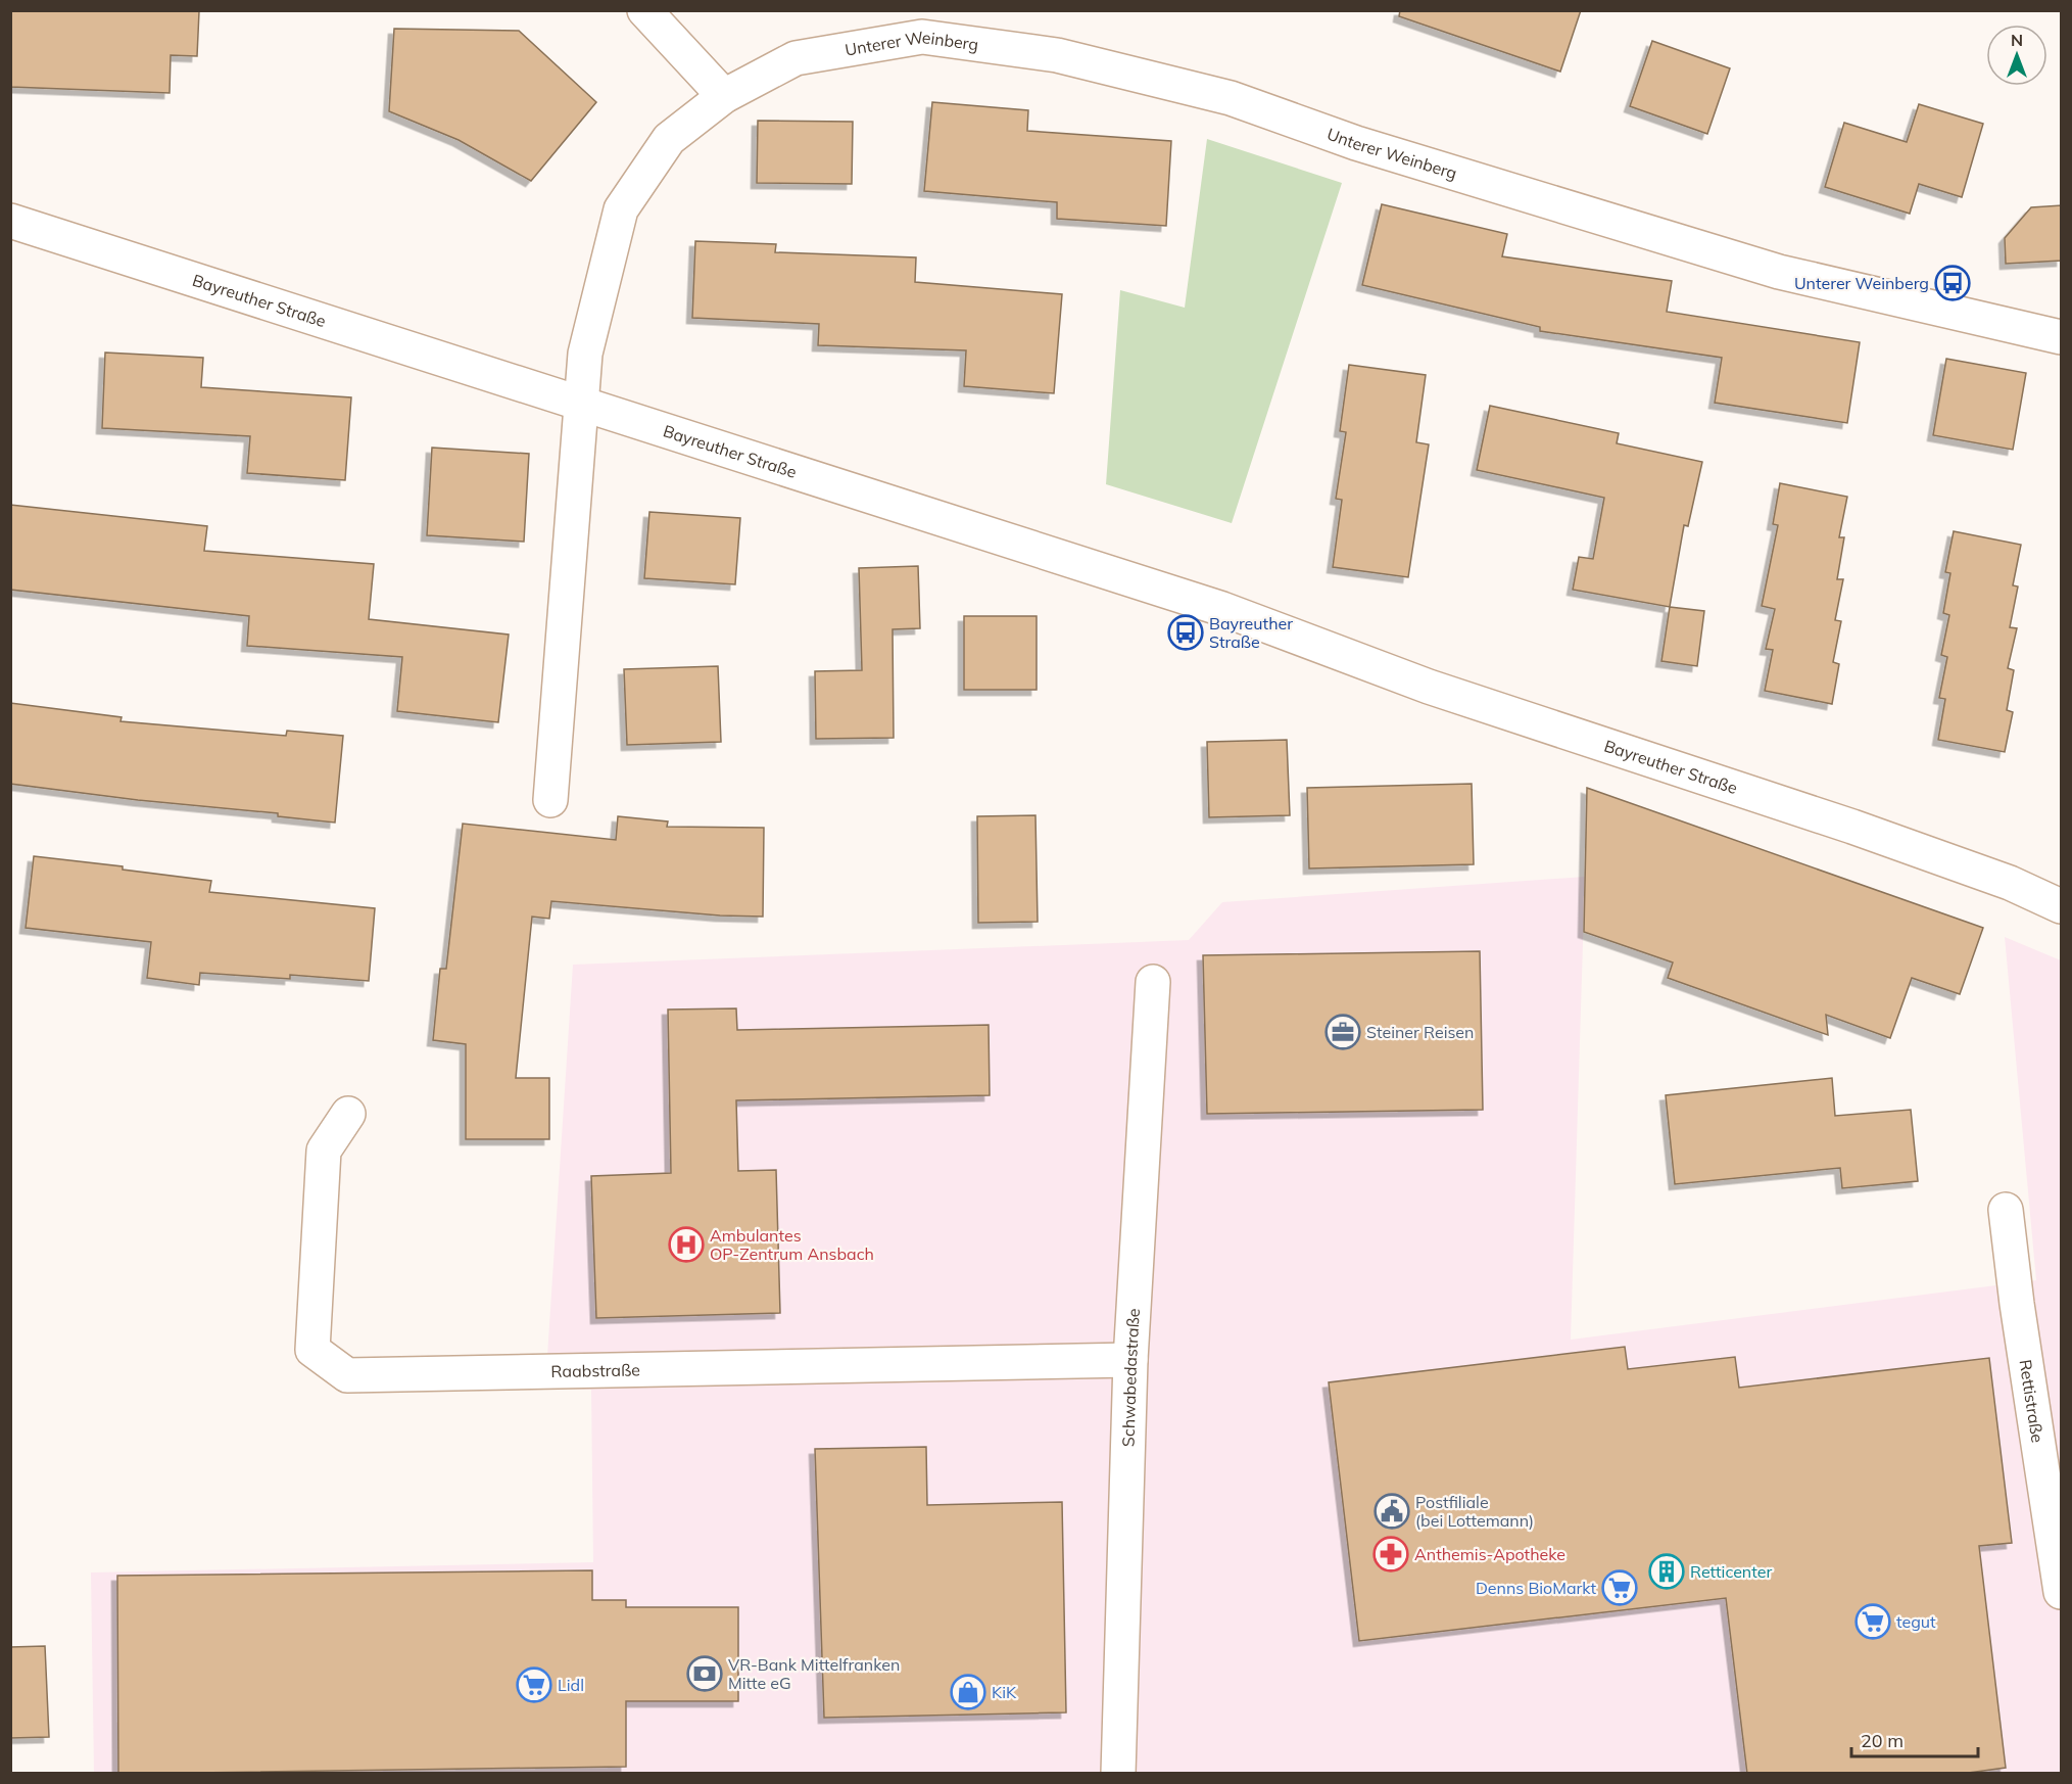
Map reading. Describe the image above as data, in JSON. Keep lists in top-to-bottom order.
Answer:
{
  "streets": {
    "street": [
      "Unterer Weinberg",
      "Bayreuther Straße",
      "Raabstraße",
      "Schwabedastraße",
      "Rettistraße"
    ]
  },
  "crossings": [
    ["Unterer Weinberg", "Bayreuther Straße"],
    ["Raabstraße", "Schwabedastraße"]
  ],
  "places": {
    "bus stop": ["Unterer Weinberg", "Bayreuther Straße"],
    "office": ["Steiner Reisen"],
    "hospital": ["Ambulantes OP-Zentrum Ansbach"],
    "public building": ["Postfiliale (bei Lottemann)"],
    "pharmacy": ["Anthemis-Apotheke"],
    "building": ["Retticenter"],
    "supermarket": ["Denns BioMarkt", "tegut", "Lidl"],
    "bank": ["VR-Bank Mittelfranken Mitte eG"],
    "shop": ["KiK"]
  },
  "scale_bar": "20 m",
  "north": "top"
}
